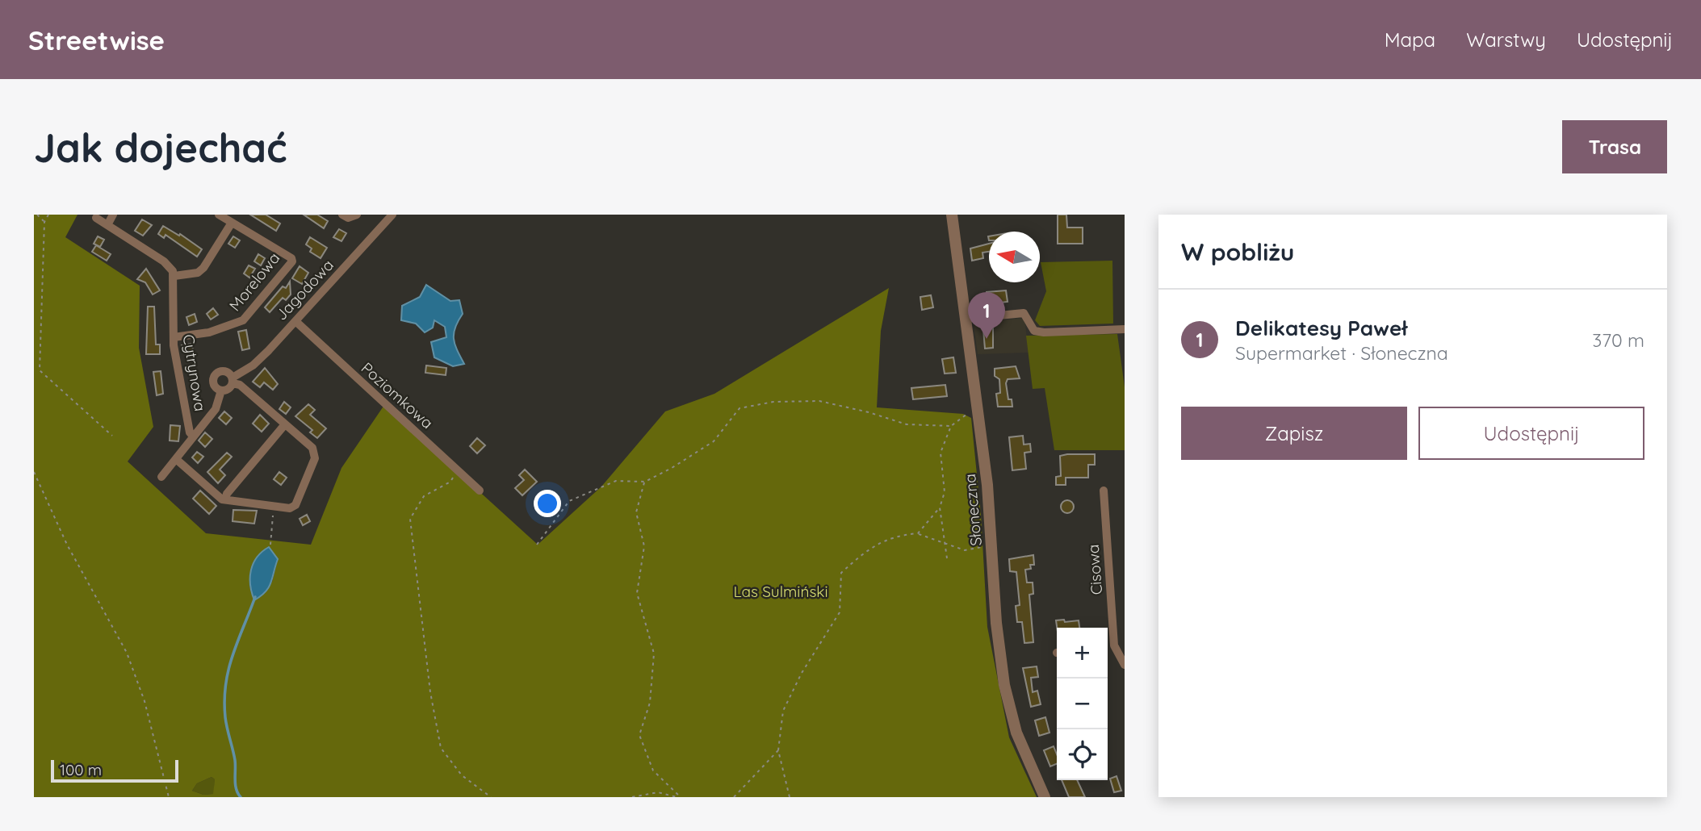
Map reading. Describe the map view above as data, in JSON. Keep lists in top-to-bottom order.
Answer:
{
  "streets": {
    "street": [
      "Morelowa",
      "Jagodowa",
      "Cytrynowa",
      "Poziomkowa",
      "Słoneczna",
      "Cisowa"
    ]
  },
  "crossings": [
    ["Morelowa", "Cytrynowa"],
    ["Jagodowa", "Poziomkowa"]
  ],
  "parks": ["Las Sulmiński"],
  "scale_bar": "100 m",
  "north": "left",
  "page": {
    "header": "Streetwise",
    "nav": ["Mapa", "Warstwy", "Udostępnij"],
    "buttons": [
      "Trasa",
      ["Zapisz", "Udostępnij"]
    ],
    "title": "Jak dojechać",
    "heading": "W pobliżu",
    "list": [
      {
        "mark": "1",
        "name": "Delikatesy Paweł",
        "note": "Supermarket · Słoneczna",
        "value": "370 m"
      }
    ],
    "pins": "1",
    "map_buttons": ["+", "−"],
    "scale": "100 m"
  }
}
